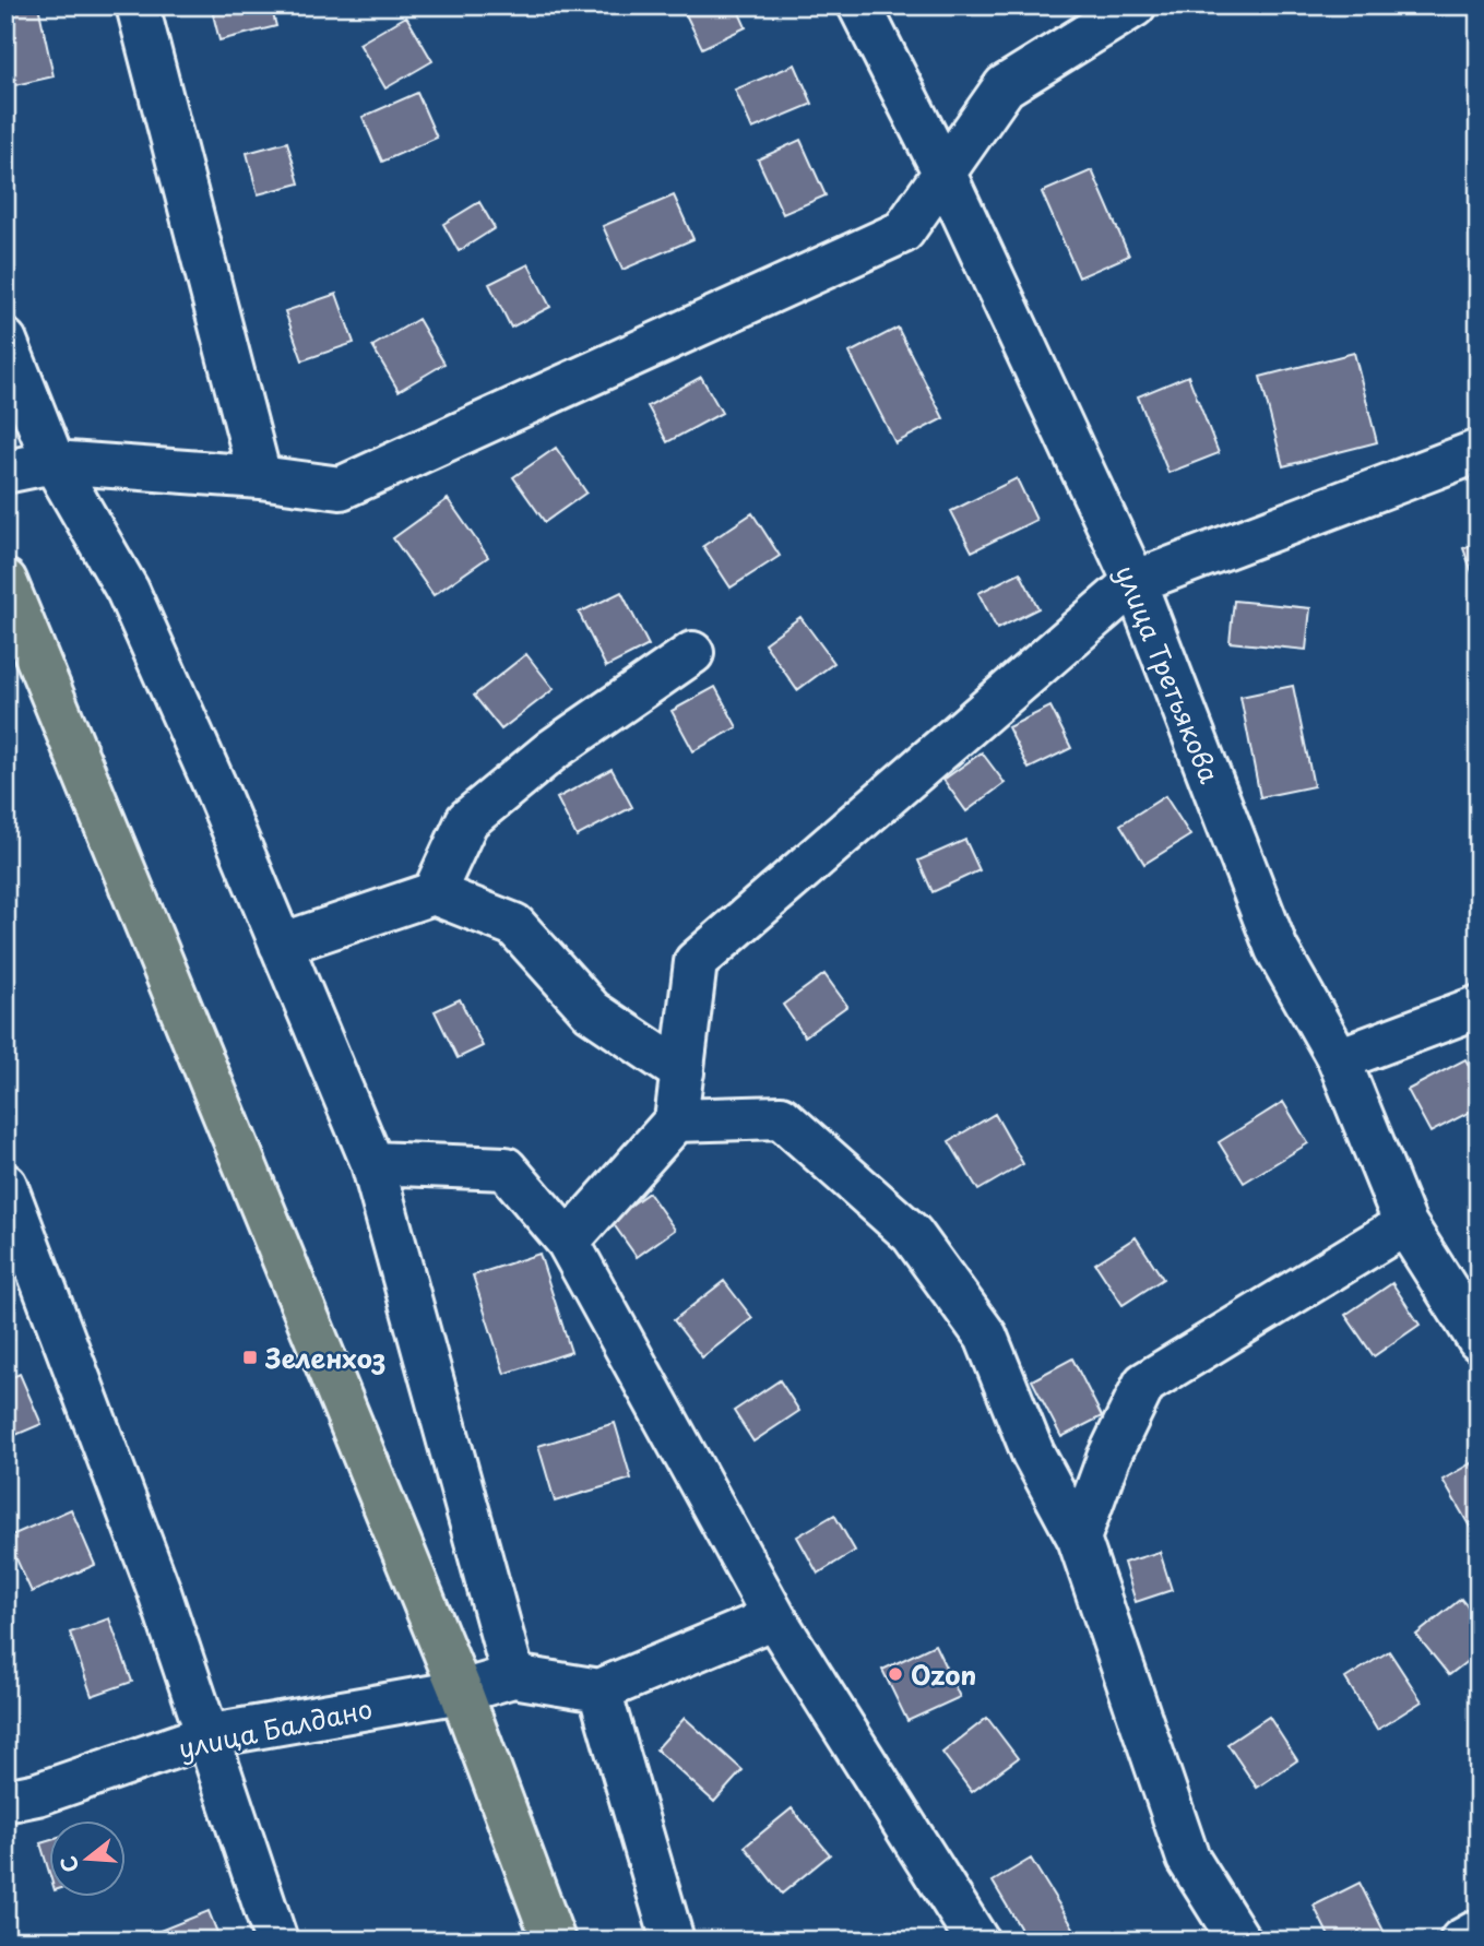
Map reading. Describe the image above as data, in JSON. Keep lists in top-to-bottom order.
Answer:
{
  "streets": {
    "street": ["улица Третьякова", "улица Балдано"]
  },
  "places": {
    "transit": ["Зеленхоз"],
    "other": ["Ozon"]
  },
  "north": "left"
}
